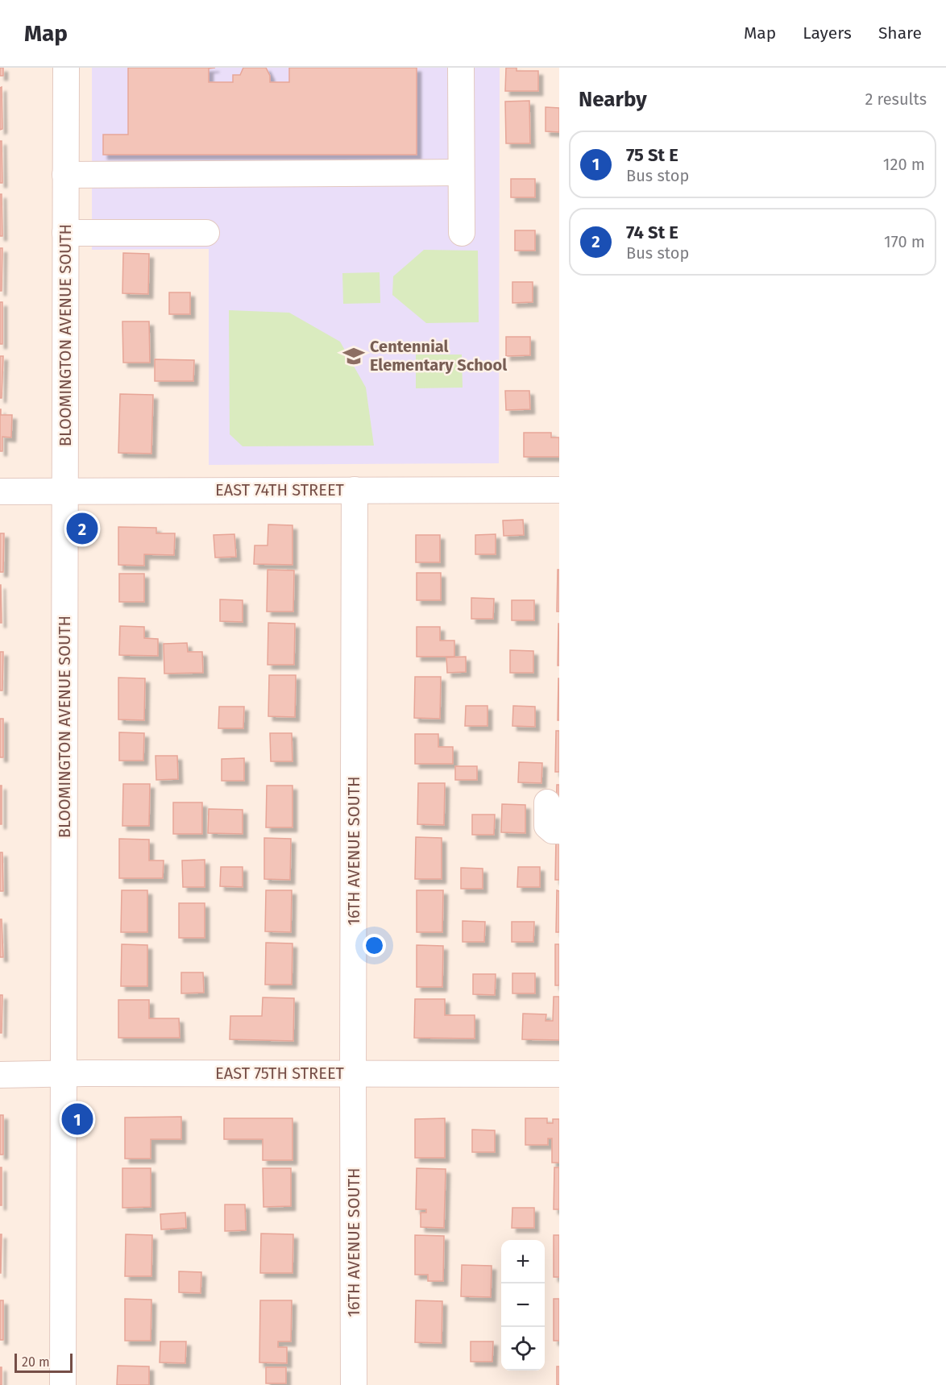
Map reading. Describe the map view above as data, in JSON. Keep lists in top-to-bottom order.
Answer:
{
  "streets": {
    "street": [
      "BLOOMINGTON AVENUE SOUTH",
      "EAST 74TH STREET",
      "16TH AVENUE SOUTH",
      "EAST 75TH STREET"
    ]
  },
  "crossings": [
    ["BLOOMINGTON AVENUE SOUTH", "EAST 74TH STREET"],
    ["BLOOMINGTON AVENUE SOUTH", "EAST 75TH STREET"],
    ["EAST 74TH STREET", "16TH AVENUE SOUTH"],
    ["16TH AVENUE SOUTH", "EAST 75TH STREET"]
  ],
  "places": {
    "school or university": ["Centennial Elementary School"]
  },
  "scale_bar": "20 m",
  "page": {
    "header": "Map",
    "nav": ["Map", "Layers", "Share"],
    "heading": ["Nearby", "2 results"],
    "list": [
      {
        "mark": "1",
        "name": "75 St E",
        "note": "Bus stop",
        "value": "120 m"
      },
      {
        "mark": "2",
        "name": "74 St E",
        "note": "Bus stop",
        "value": "170 m"
      }
    ],
    "pins": ["2", "1"],
    "map_buttons": ["+", "−"],
    "scale": "20 m"
  }
}
